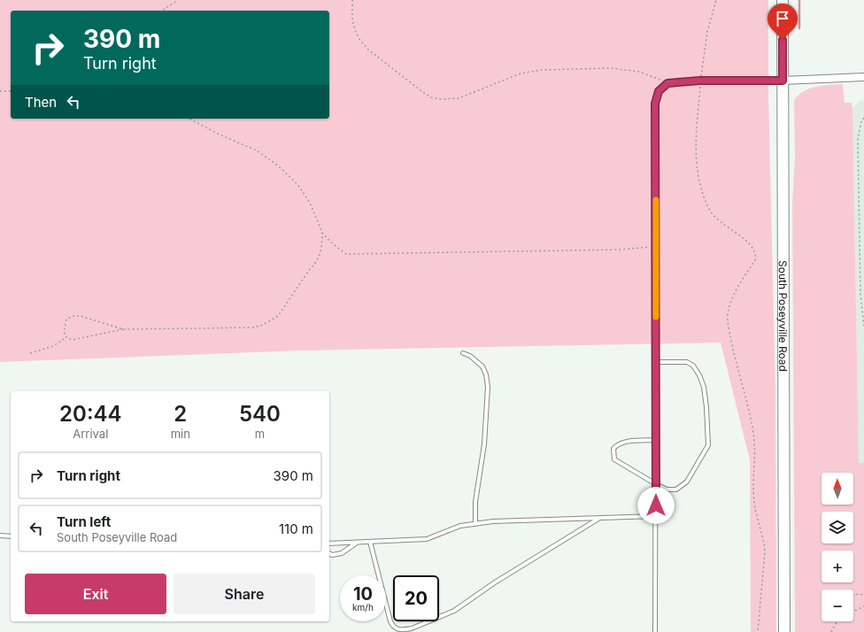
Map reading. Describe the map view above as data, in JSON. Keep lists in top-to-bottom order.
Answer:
{
  "streets": {
    "main road": ["South Poseyville Road"]
  },
  "north": "top",
  "page": {
    "turn": ["390 m", "Turn right"],
    "then": "Then",
    "eta": [
      "20:44",
      "Arrival",
      "2",
      "min",
      "540",
      "m"
    ],
    "list": [
      {
        "name": "Turn right",
        "value": "390 m"
      },
      {
        "name": "Turn left",
        "note": "South Poseyville Road",
        "value": "110 m"
      }
    ],
    "map_buttons": ["+", "−"],
    "buttons": ["Exit", "Share"],
    "speed": "10 km/h",
    "limit": "20"
  }
}
